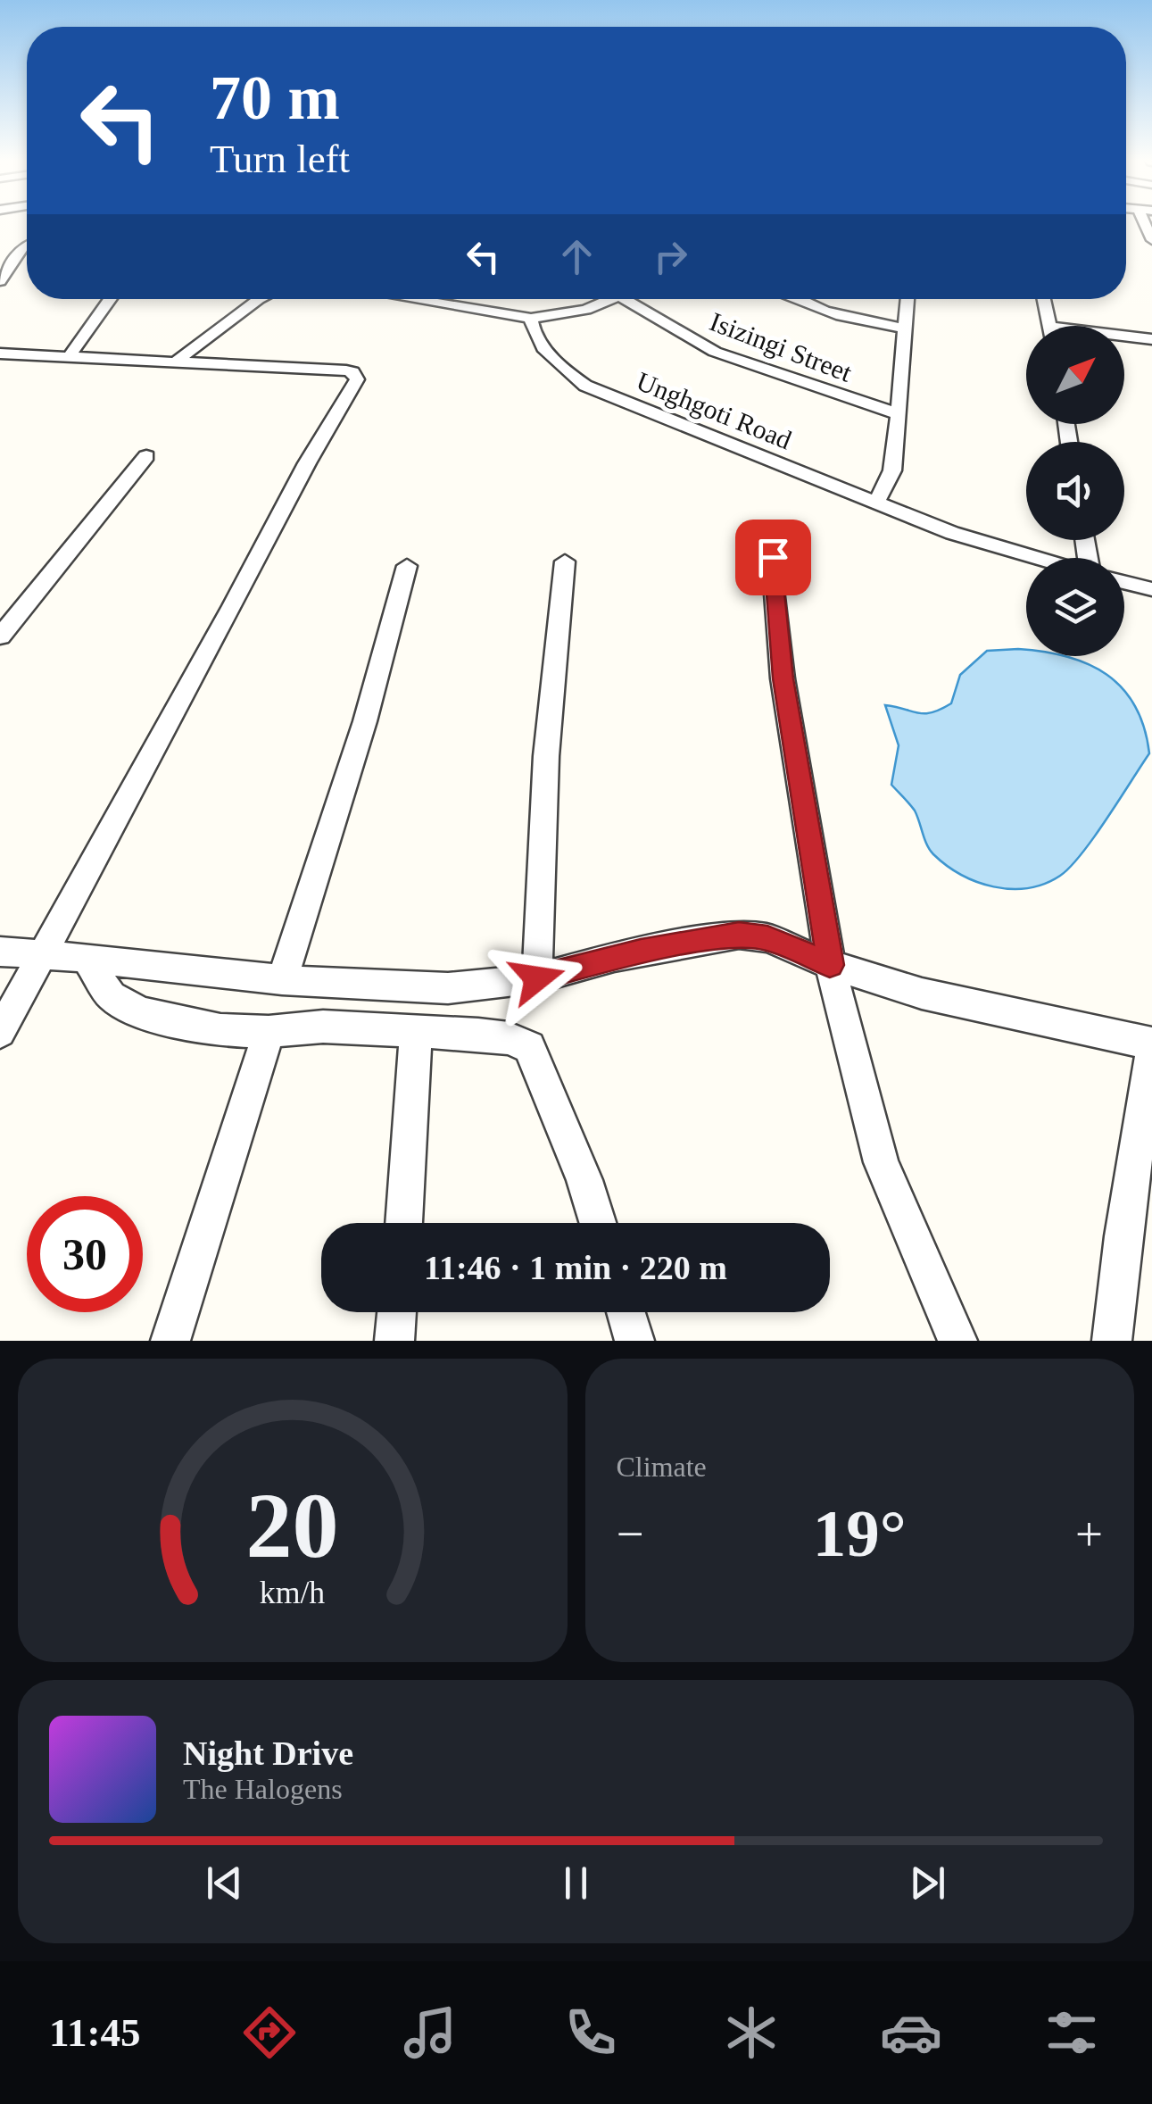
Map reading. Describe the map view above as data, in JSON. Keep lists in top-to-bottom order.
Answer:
{
  "streets": {
    "street": ["Isizingi Street", "Unghgoti Road"]
  },
  "north": "top right",
  "page": {
    "turn": ["70 m", "Turn left"],
    "limit": "30",
    "trip": "11:46 · 1 min · 220 m",
    "tile": "Climate",
    "heat": ["−", "19°", "+"],
    "song": ["Night Drive", "The Halogens"],
    "tabs": "11:45",
    "gauge": ["20", "km/h"]
  }
}
